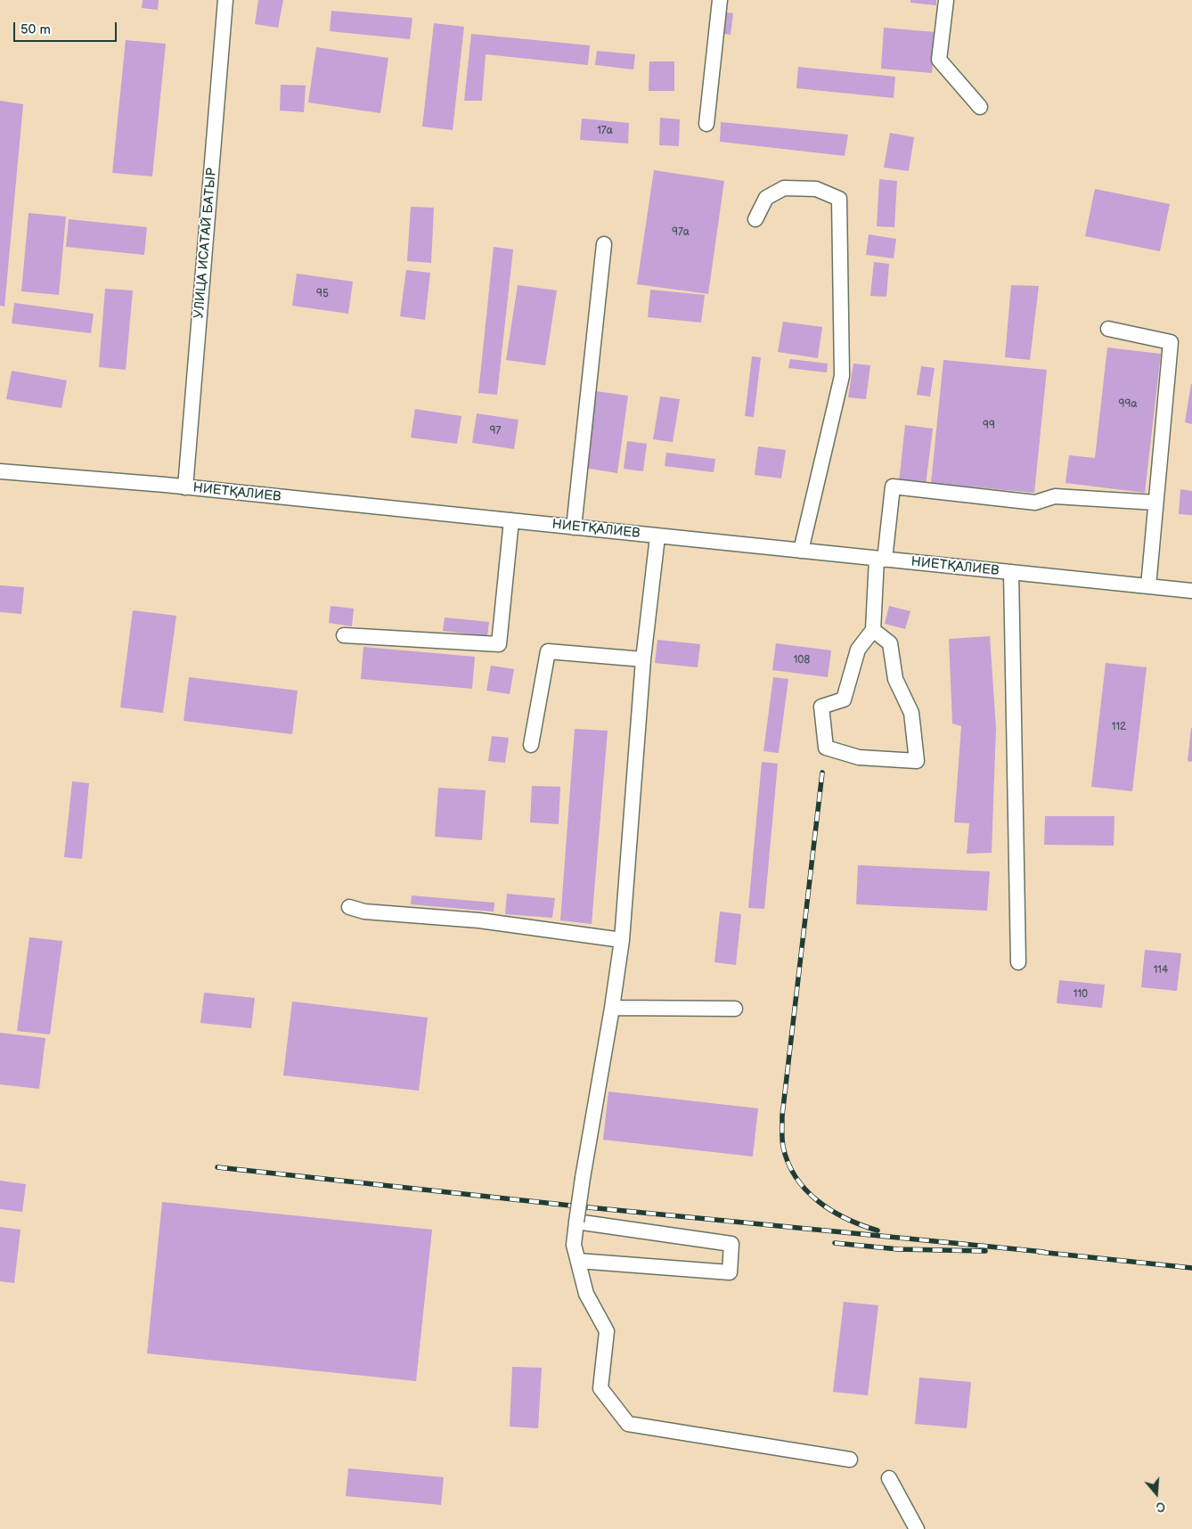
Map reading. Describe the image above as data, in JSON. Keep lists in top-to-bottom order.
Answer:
{
  "streets": {
    "street": ["УЛИЦА ИСАТАЙ БАТЫР", "НИЕТҚАЛИЕВ"]
  },
  "crossings": [
    ["УЛИЦА ИСАТАЙ БАТЫР", "НИЕТҚАЛИЕВ"]
  ],
  "house_numbers": [
    "17а",
    "97а",
    "95",
    "99а",
    "99",
    "97",
    "108",
    "112",
    "114",
    "110"
  ],
  "scale_bar": "50 m",
  "north": "bottom"
}
